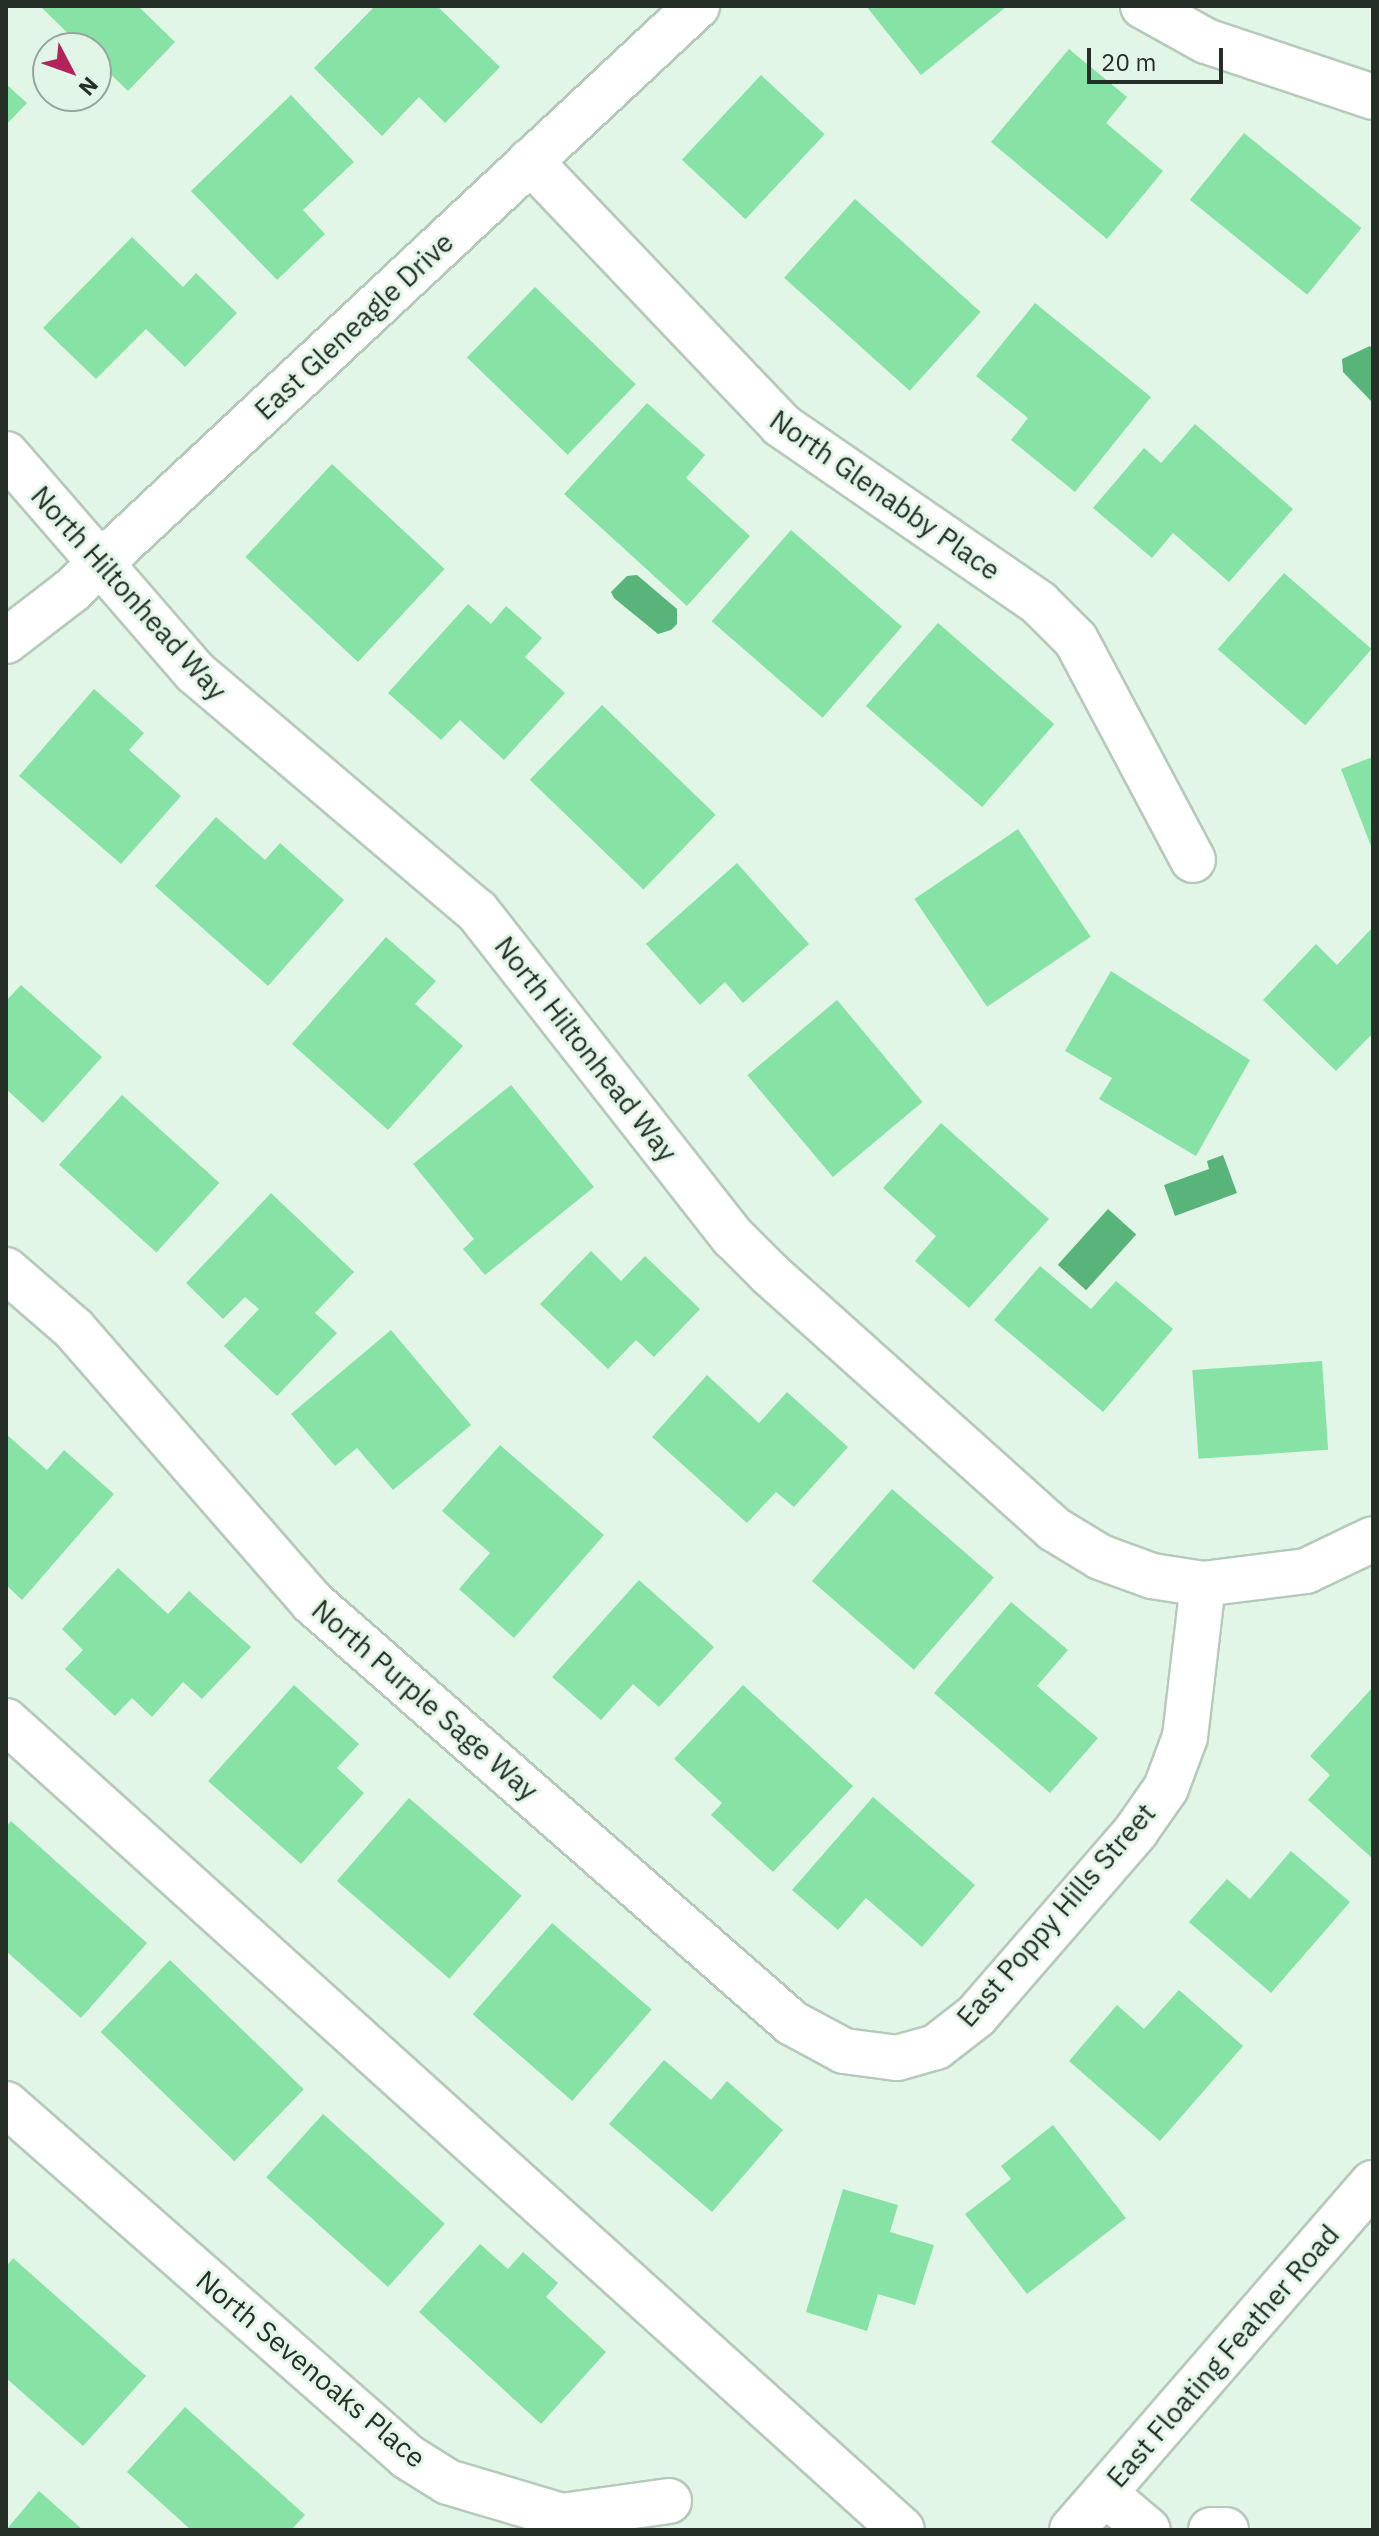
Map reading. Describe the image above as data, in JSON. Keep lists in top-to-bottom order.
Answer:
{
  "streets": {
    "street": [
      "East Gleneagle Drive",
      "North Glenabby Place",
      "North Hiltonhead Way",
      "North Purple Sage Way",
      "East Poppy Hills Street",
      "East Floating Feather Road",
      "North Sevenoaks Place"
    ]
  },
  "crossings": [
    ["East Gleneagle Drive", "North Glenabby Place"],
    ["East Gleneagle Drive", "North Hiltonhead Way"],
    ["North Hiltonhead Way", "East Poppy Hills Street"],
    ["North Purple Sage Way", "East Poppy Hills Street"]
  ],
  "scale_bar": "20 m",
  "north": "bottom right"
}
